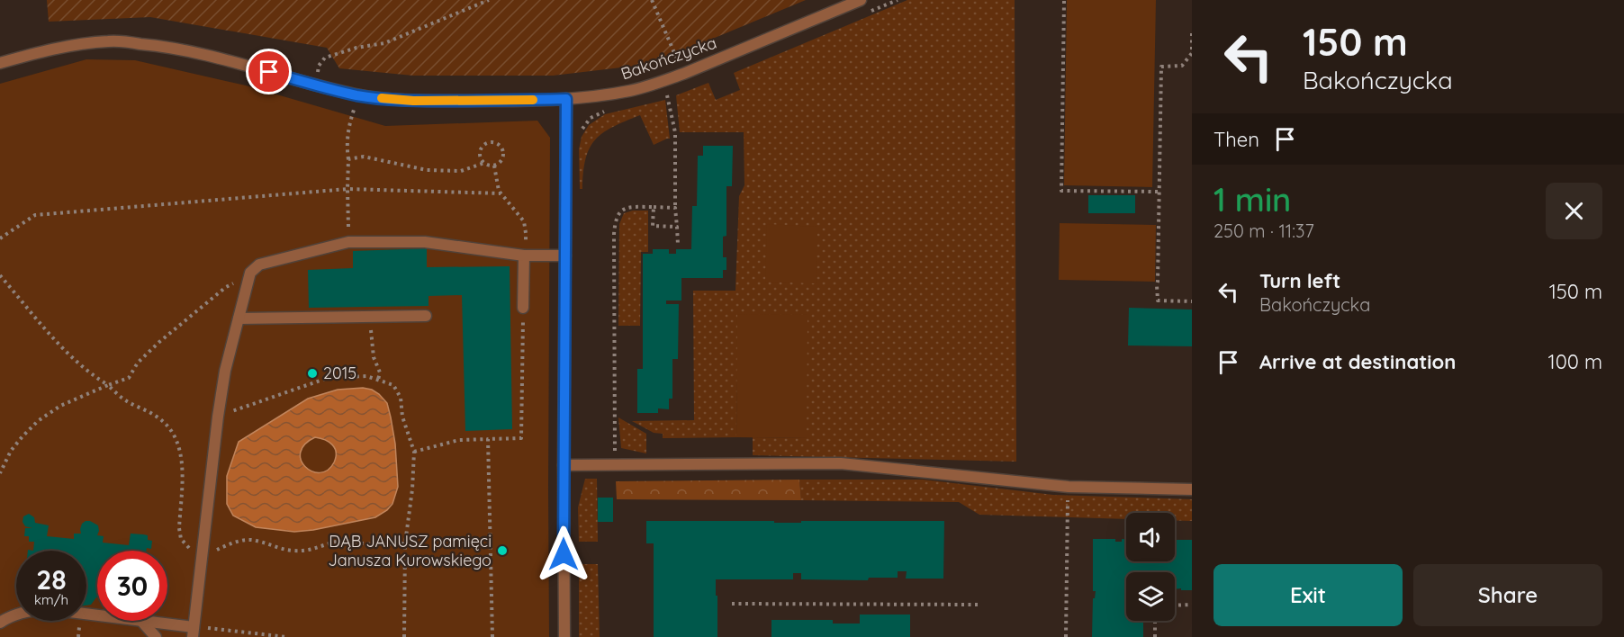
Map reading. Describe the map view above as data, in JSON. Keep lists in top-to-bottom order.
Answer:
{
  "streets": {
    "street": ["Bakończycka"]
  },
  "places": ["2015", "DĄB JANUSZ pamięci Janusza Kurowskiego"],
  "page": {
    "turn": ["150 m", "Bakończycka"],
    "then": "Then",
    "heading": ["1 min", "250 m · 11:37"],
    "list": [
      {
        "name": "Turn left",
        "note": "Bakończycka",
        "value": "150 m"
      },
      {
        "name": "Arrive at destination",
        "value": "100 m"
      }
    ],
    "speed": "28 km/h",
    "limit": "30",
    "buttons": ["Exit", "Share"]
  }
}
